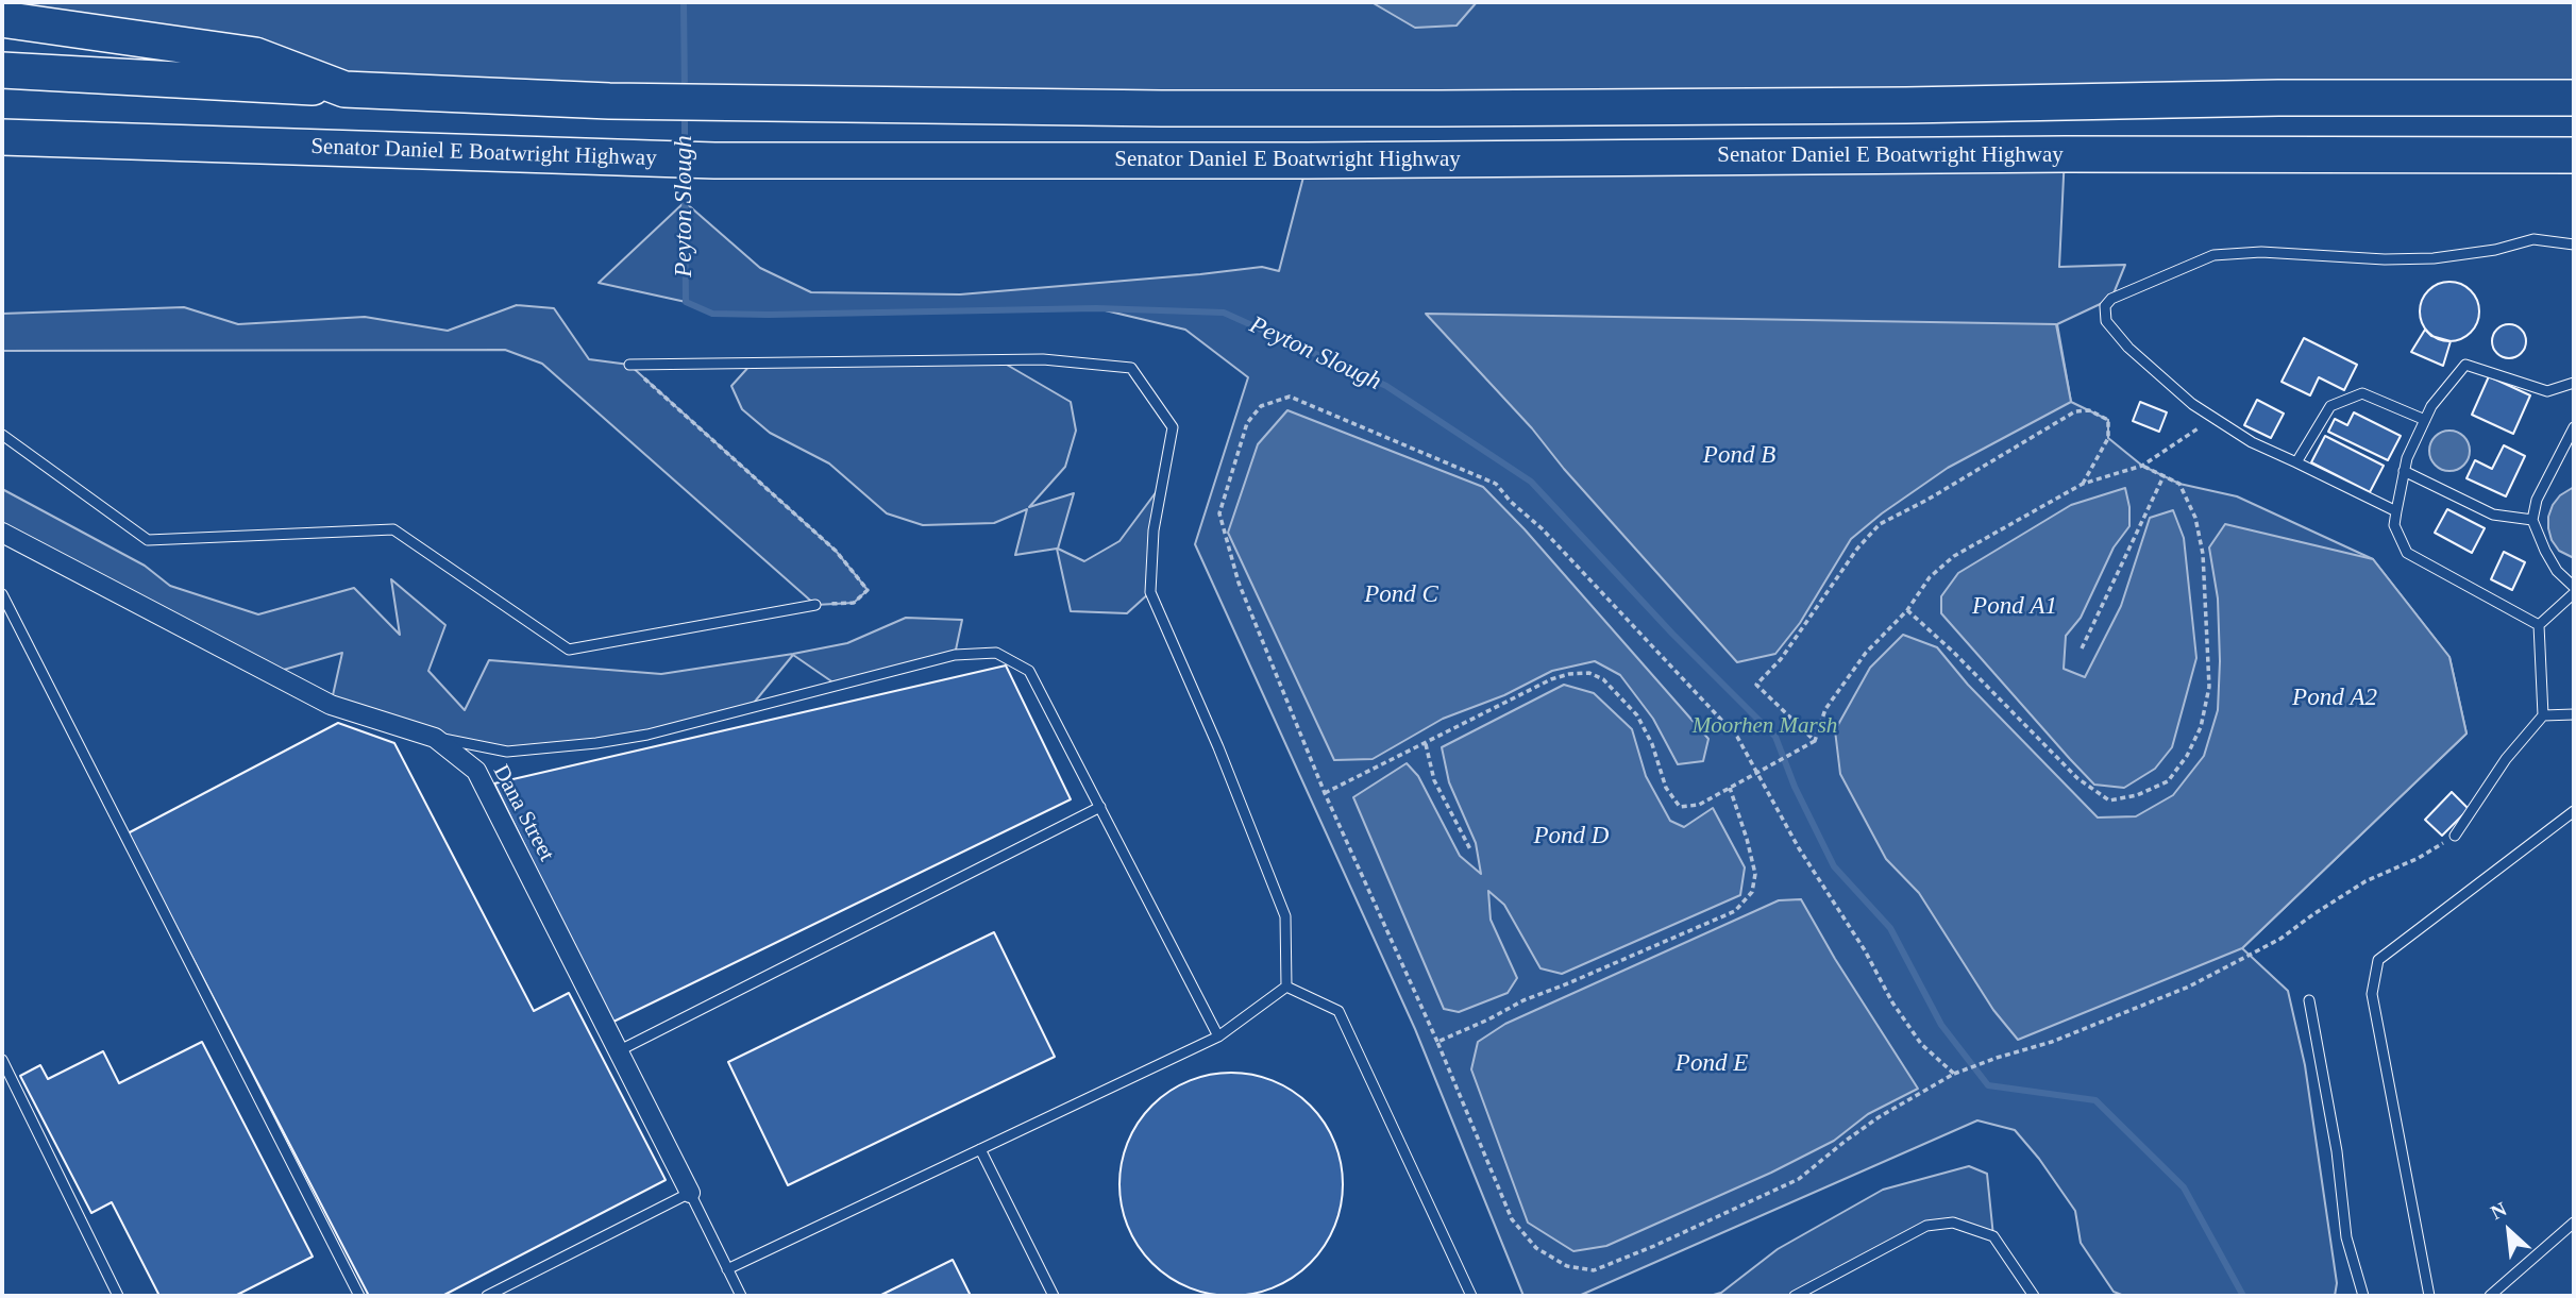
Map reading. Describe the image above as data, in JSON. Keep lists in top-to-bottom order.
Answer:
{
  "streets": {
    "highway": ["Senator Daniel E Boatwright Highway"],
    "street": ["Dana Street"]
  },
  "water": [
    "Peyton Slough",
    "Pond B",
    "Pond C",
    "Pond A1",
    "Pond A2",
    "Pond D",
    "Pond E"
  ],
  "parks": ["Moorhen Marsh"],
  "north": "top left"
}
